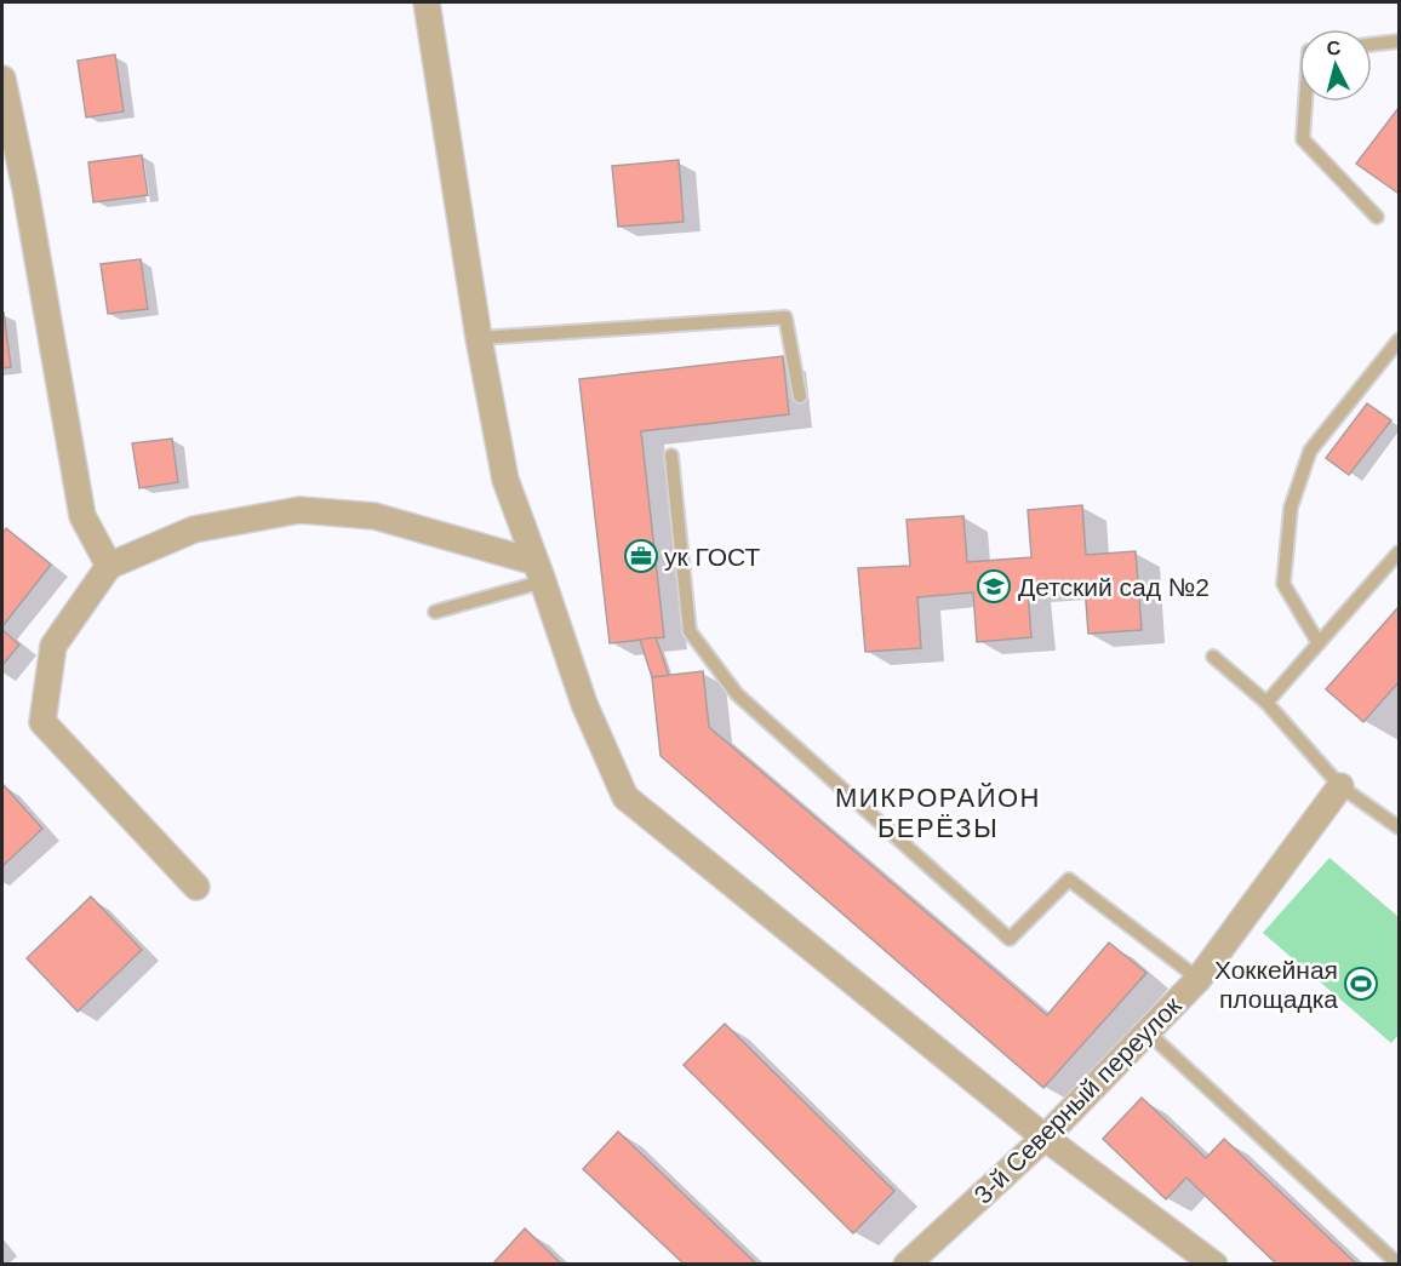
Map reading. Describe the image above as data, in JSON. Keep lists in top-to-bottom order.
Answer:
{
  "streets": {
    "street": ["3-й Северный переулок"]
  },
  "districts": ["МИКРОРАЙОН БЕРЁЗЫ"],
  "places": {
    "office": ["ук ГОСТ"],
    "school or university": ["Детский сад №2"],
    "sports": ["Хоккейная площадка"]
  },
  "north": "top"
}
